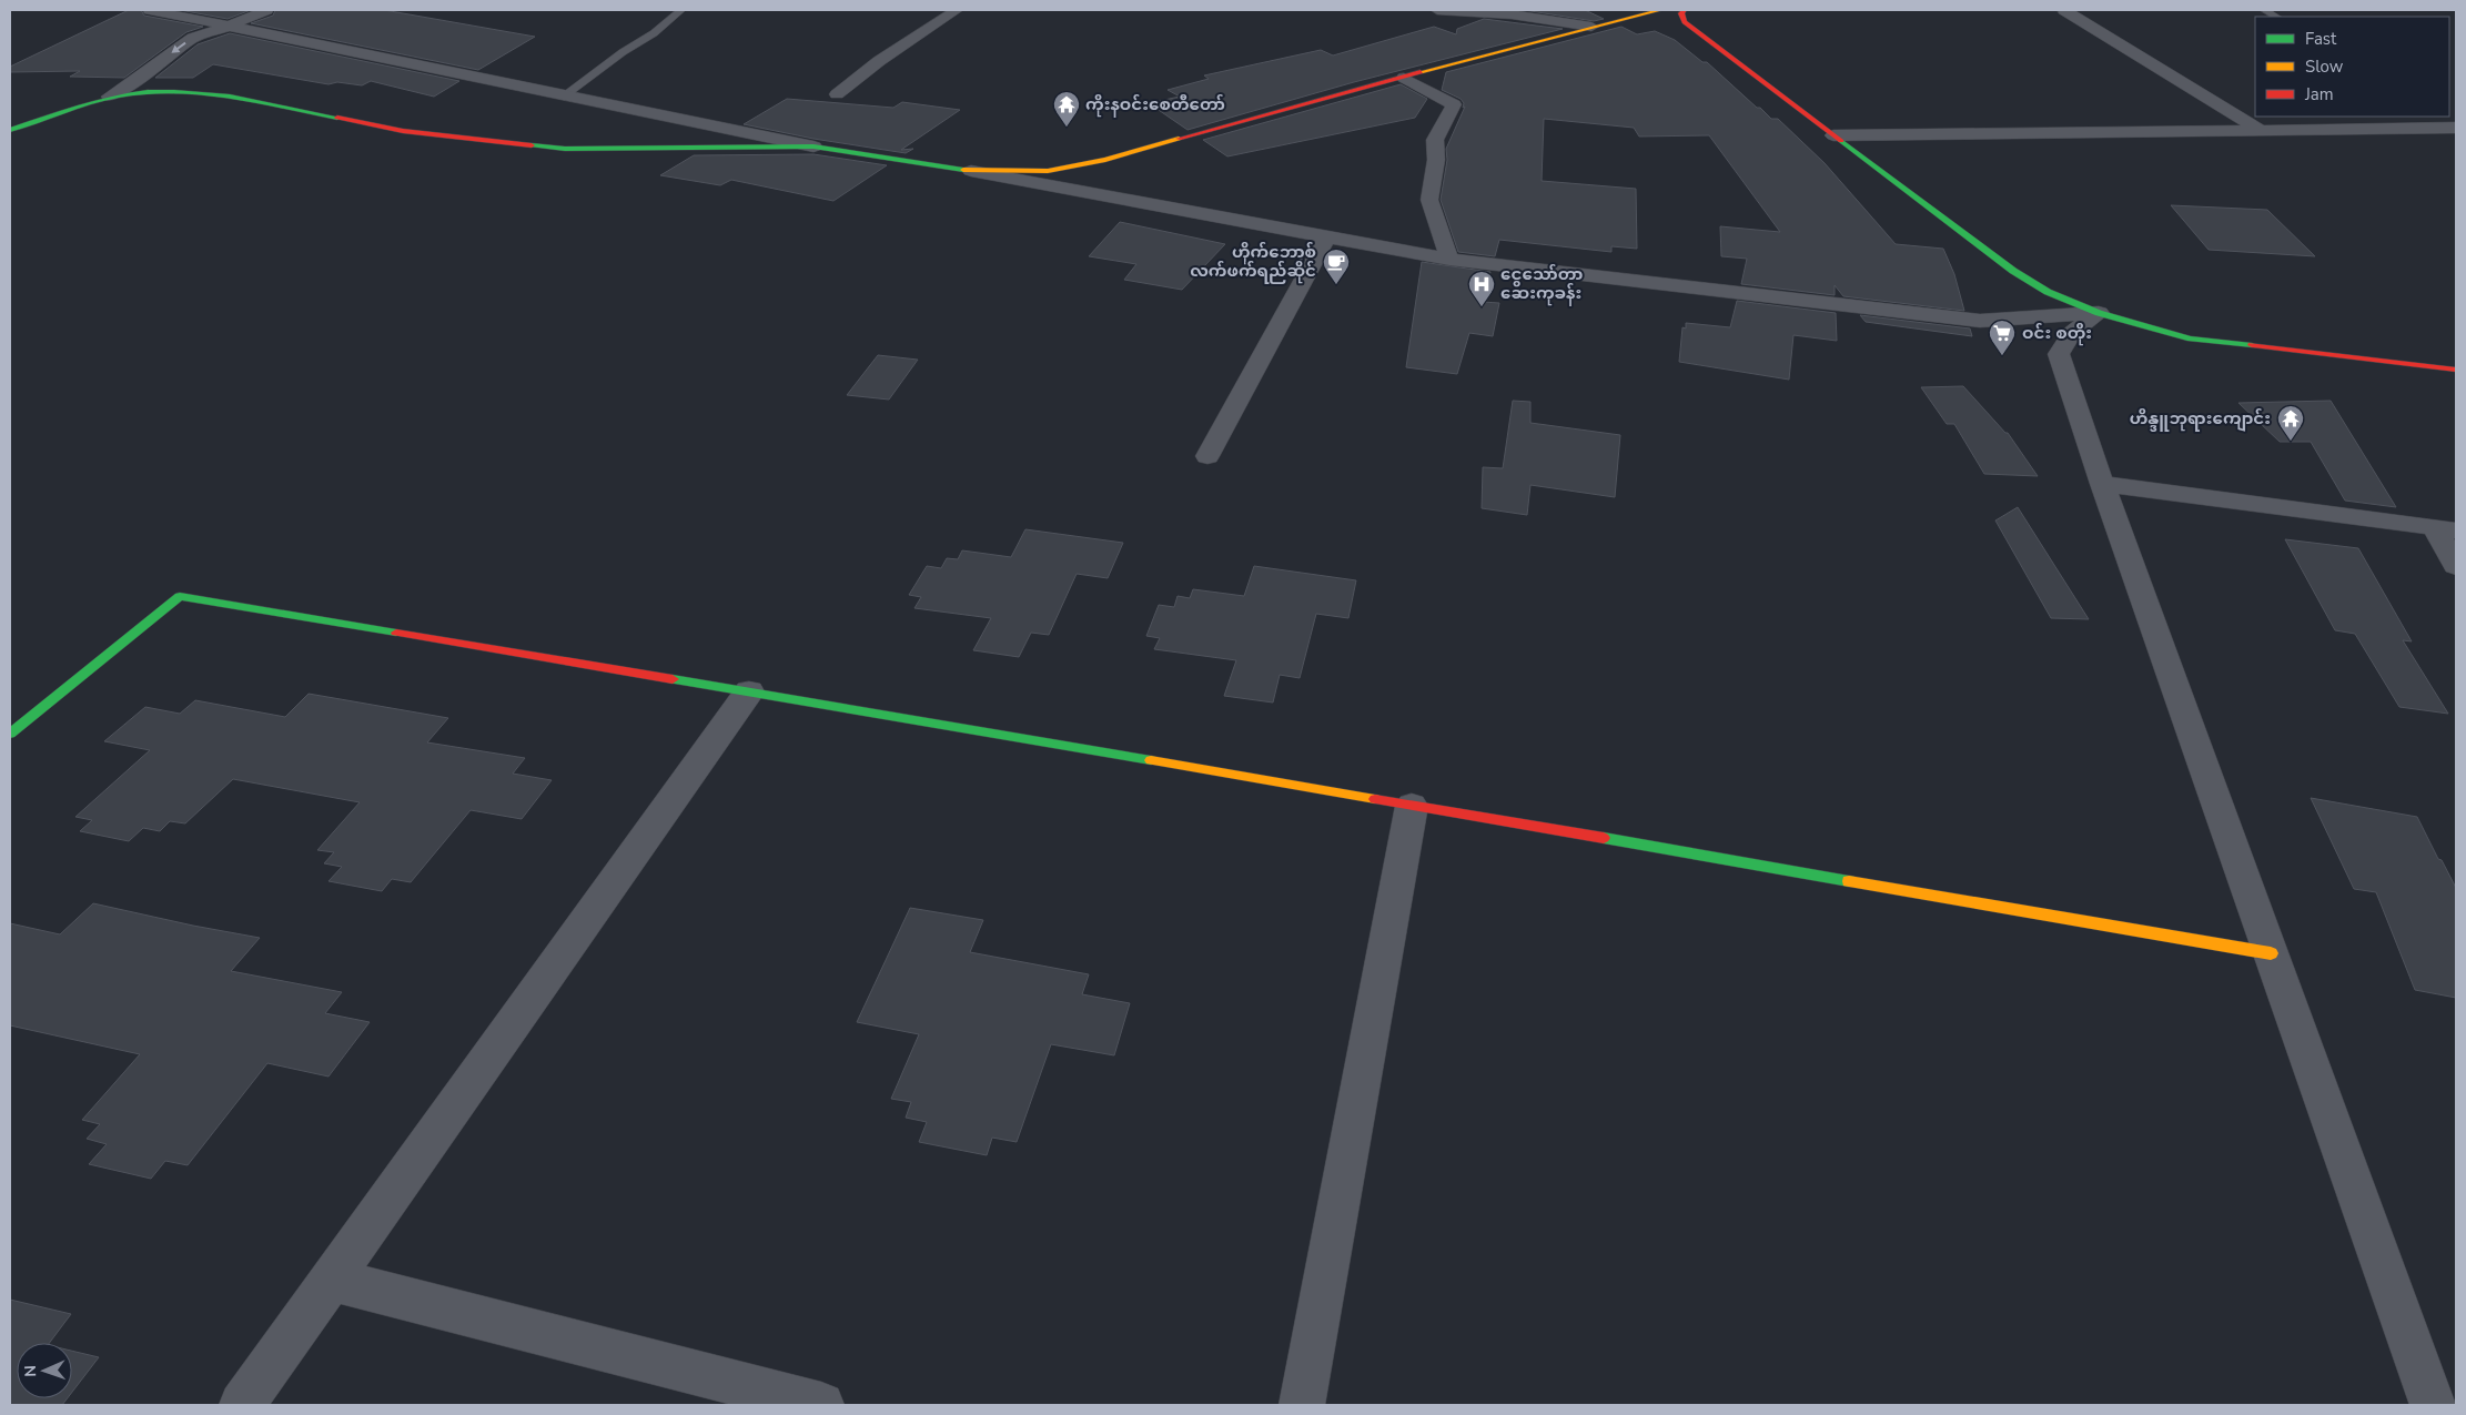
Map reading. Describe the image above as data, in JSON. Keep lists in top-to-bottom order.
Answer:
{
  "places": {
    "temple": ["ကိုးနဝင်းစေတီတော်", "ဟိန္ဒူဘုရားကျောင်း"],
    "cafe": ["ဟိုက်ဘော့စ် လက်ဖက်ရည်ဆိုင်"],
    "hospital": ["ငွေသော်တာ ဆေးကုခန်း"],
    "supermarket": ["ဝင်း စတိုး"]
  },
  "legend": ["Fast", "Slow", "Jam"],
  "north": "left"
}
